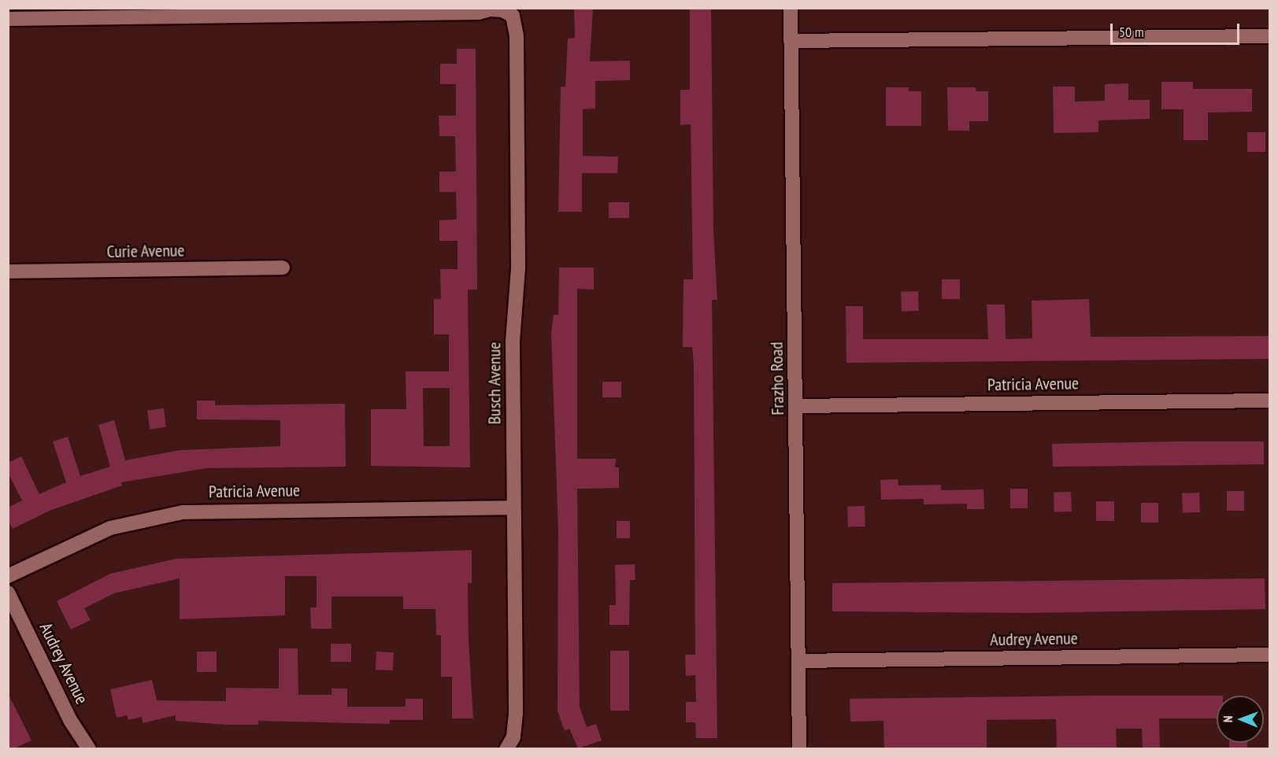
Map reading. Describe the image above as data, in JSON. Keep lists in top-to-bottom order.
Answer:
{
  "streets": {
    "street": [
      "Curie Avenue",
      "Frazho Road",
      "Busch Avenue",
      "Patricia Avenue",
      "Audrey Avenue"
    ]
  },
  "crossings": [
    ["Frazho Road", "Patricia Avenue"],
    ["Frazho Road", "Audrey Avenue"],
    ["Busch Avenue", "Patricia Avenue"]
  ],
  "scale_bar": "50 m",
  "north": "left"
}
